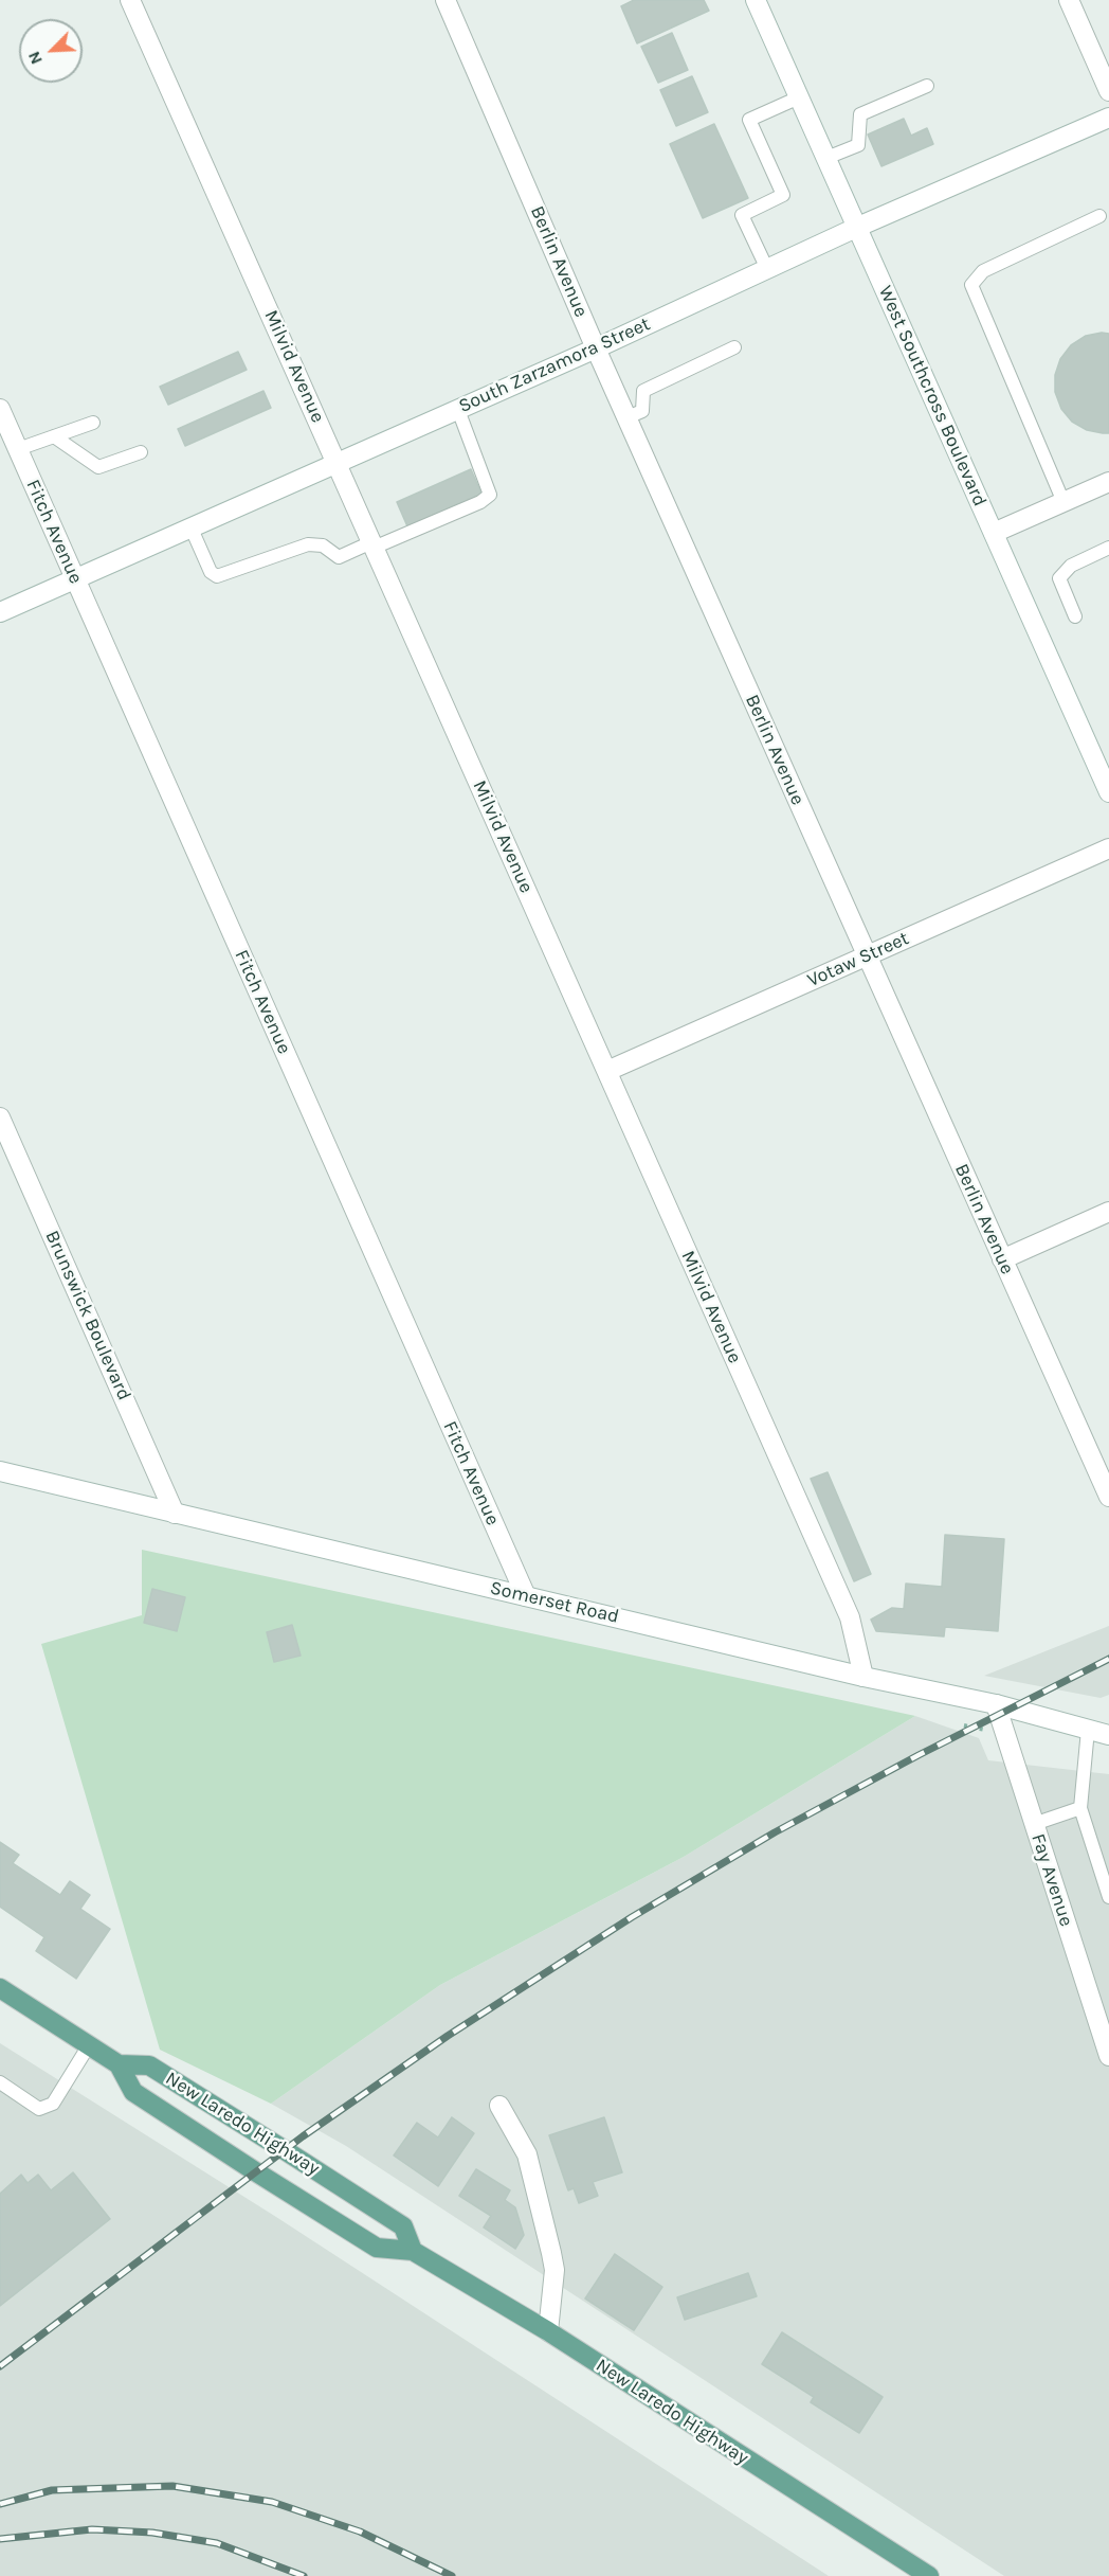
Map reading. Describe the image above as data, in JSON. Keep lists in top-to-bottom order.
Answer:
{
  "streets": {
    "main road": ["New Laredo Highway"],
    "street": [
      "Berlin Avenue",
      "South Zarzamora Street",
      "Milvid Avenue",
      "West Southcross Boulevard",
      "Fitch Avenue",
      "Votaw Street",
      "Brunswick Boulevard",
      "Somerset Road",
      "Fay Avenue"
    ]
  },
  "crossings": [
    ["Berlin Avenue", "South Zarzamora Street"],
    ["Berlin Avenue", "Votaw Street"],
    ["South Zarzamora Street", "Milvid Avenue"],
    ["South Zarzamora Street", "West Southcross Boulevard"],
    ["South Zarzamora Street", "Fitch Avenue"],
    ["Milvid Avenue", "Votaw Street"],
    ["Milvid Avenue", "Somerset Road"],
    ["Fitch Avenue", "Somerset Road"],
    ["Brunswick Boulevard", "Somerset Road"],
    ["Somerset Road", "Fay Avenue"]
  ],
  "north": "bottom left"
}
